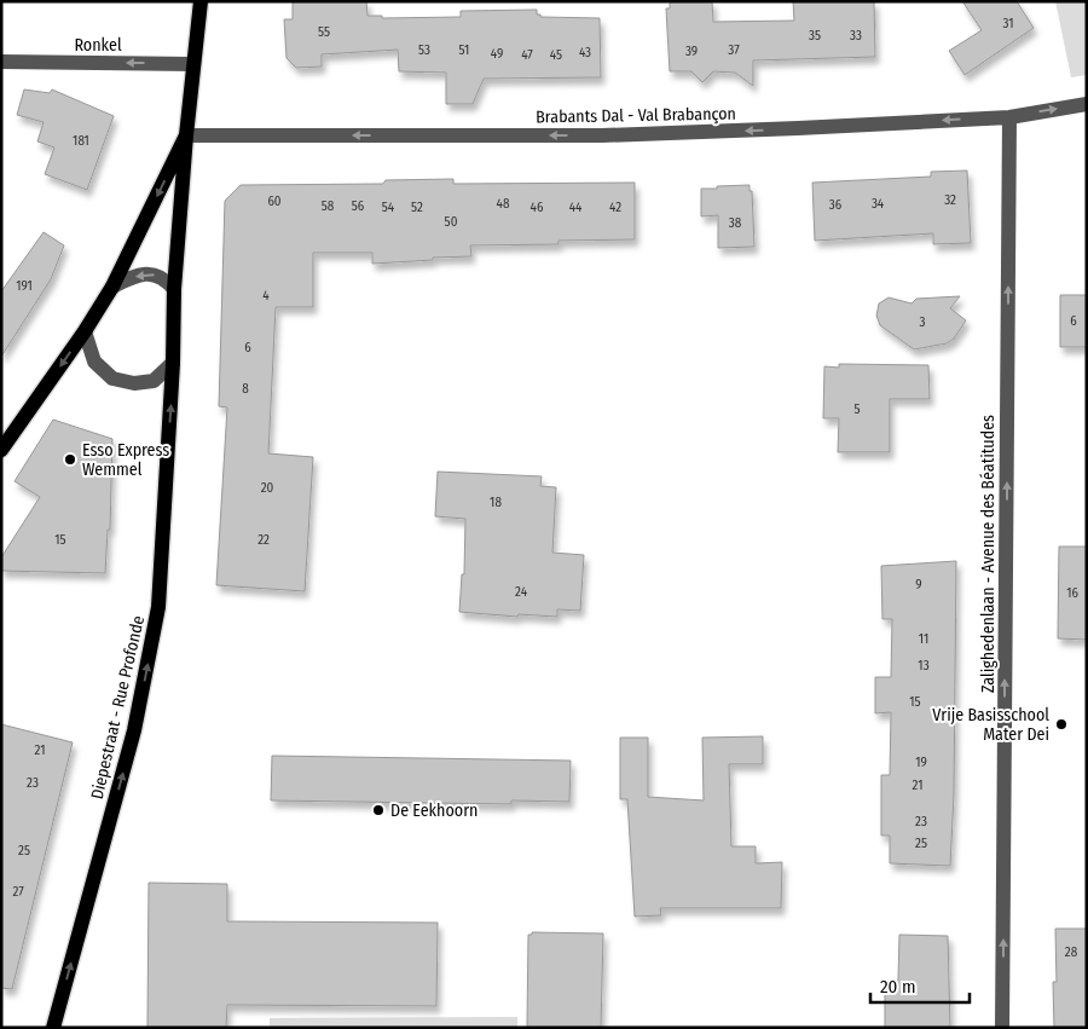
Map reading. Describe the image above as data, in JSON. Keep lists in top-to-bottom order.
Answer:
{
  "streets": {
    "main road": ["Diepestraat - Rue Profonde"],
    "street": ["Ronkel", "Brabants Dal - Val Brabançon", "Zalighedenlaan - Avenue des Béatitudes"]
  },
  "crossings": [
    ["Ronkel", "Diepestraat - Rue Profonde"],
    ["Brabants Dal - Val Brabançon", "Zalighedenlaan - Avenue des Béatitudes"],
    ["Brabants Dal - Val Brabançon", "Diepestraat - Rue Profonde"]
  ],
  "one_way": [
    "Ronkel",
    "Brabants Dal - Val Brabançon",
    "Zalighedenlaan - Avenue des Béatitudes",
    "Diepestraat - Rue Profonde"
  ],
  "places": ["Esso Express Wemmel", "Vrije Basisschool Mater Dei", "De Eekhoorn"],
  "house_numbers": [
    "31",
    "55",
    "35",
    "33",
    "53",
    "51",
    "37",
    "39",
    "43",
    "49",
    "47",
    "45",
    "181",
    "32",
    "60",
    "48",
    "34",
    "36",
    "58",
    "56",
    "54",
    "52",
    "46",
    "44",
    "42",
    "50",
    "38",
    "191",
    "4",
    "6",
    "3",
    "6",
    "8",
    "5",
    "20",
    "18",
    "15",
    "22",
    "9",
    "24",
    "16",
    "11",
    "13",
    "15",
    "21",
    "19",
    "23",
    "21",
    "23",
    "25",
    "25",
    "27",
    "28"
  ],
  "scale_bar": "20 m"
}
